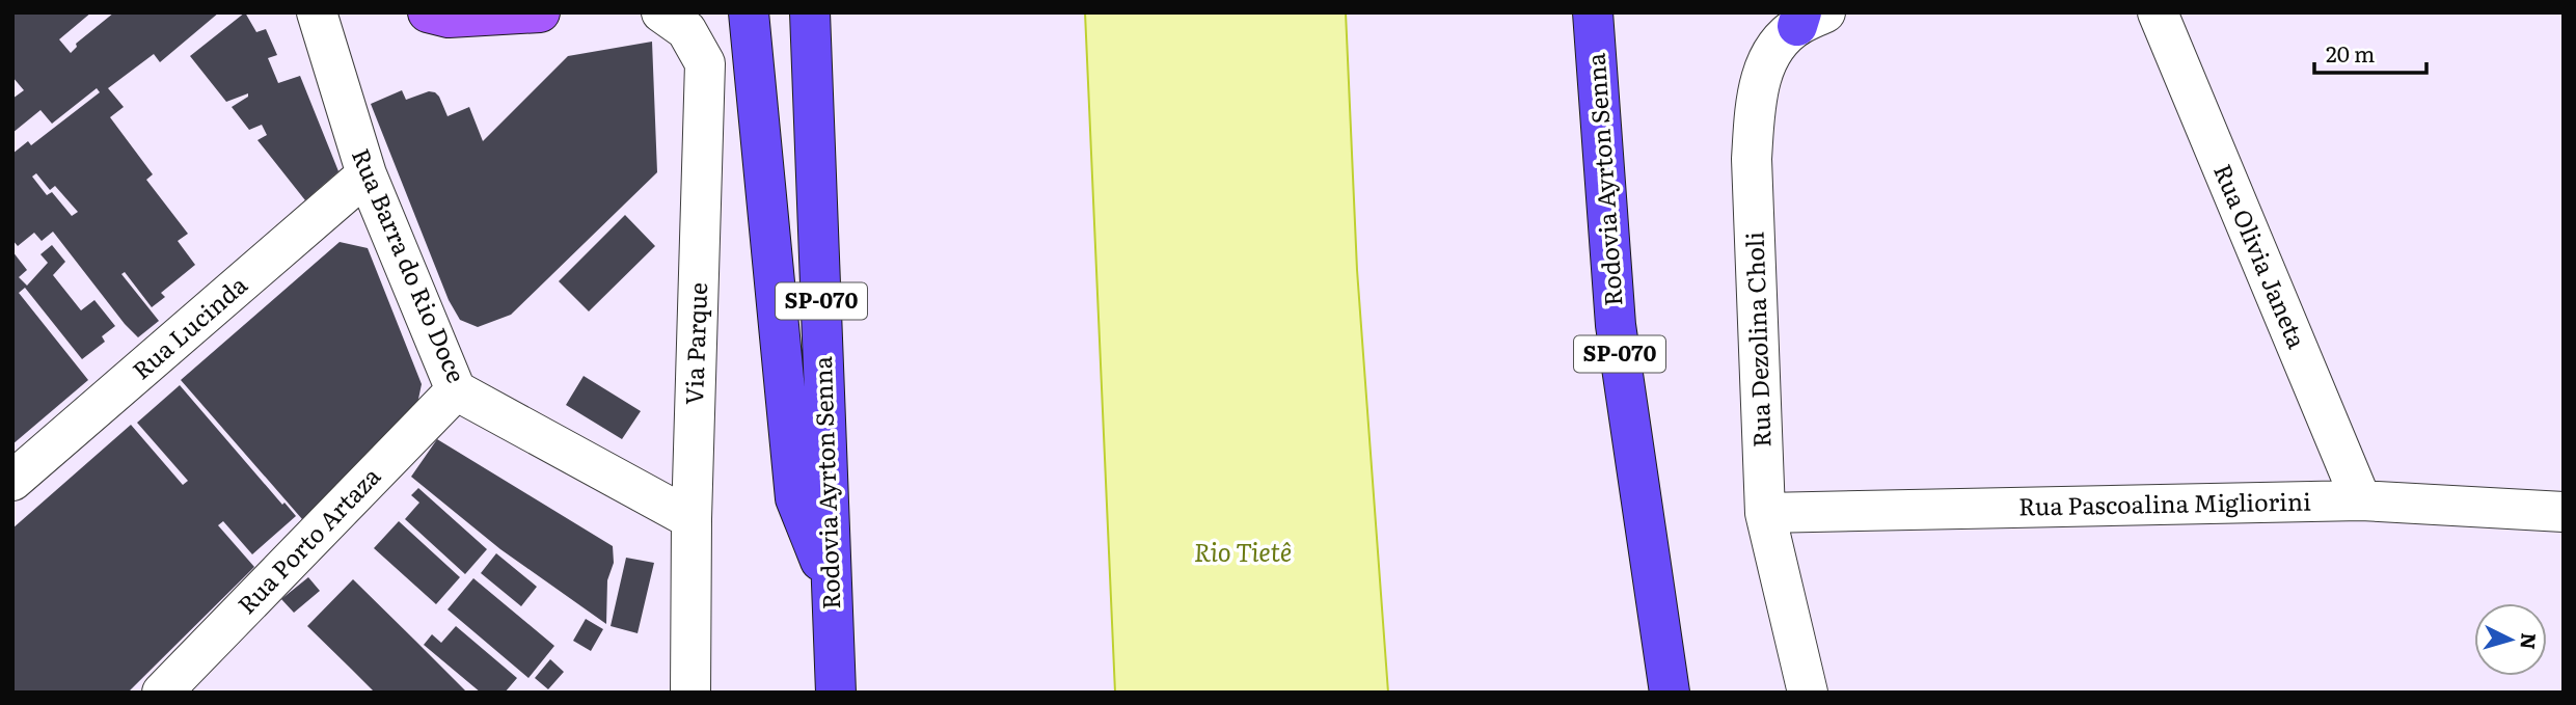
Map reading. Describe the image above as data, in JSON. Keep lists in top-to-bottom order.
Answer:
{
  "streets": {
    "highway": ["Rodovia Ayrton Senna", "SP-070"],
    "street": [
      "Rua Olivia Janeta",
      "Rua Barra do Rio Doce",
      "Rua Lucinda",
      "Rua Dezolina Choli",
      "Via Parque",
      "Rua Pascoalina Migliorini",
      "Rua Porto Artaza"
    ]
  },
  "crossings": [
    ["Rua Olivia Janeta", "Rua Pascoalina Migliorini"],
    ["Rua Barra do Rio Doce", "Rua Lucinda"],
    ["Rua Barra do Rio Doce", "Via Parque"],
    ["Rua Barra do Rio Doce", "Rua Porto Artaza"],
    ["Rua Dezolina Choli", "Rua Pascoalina Migliorini"]
  ],
  "water": ["Rio Tietê"],
  "scale_bar": "20 m",
  "north": "right"
}
